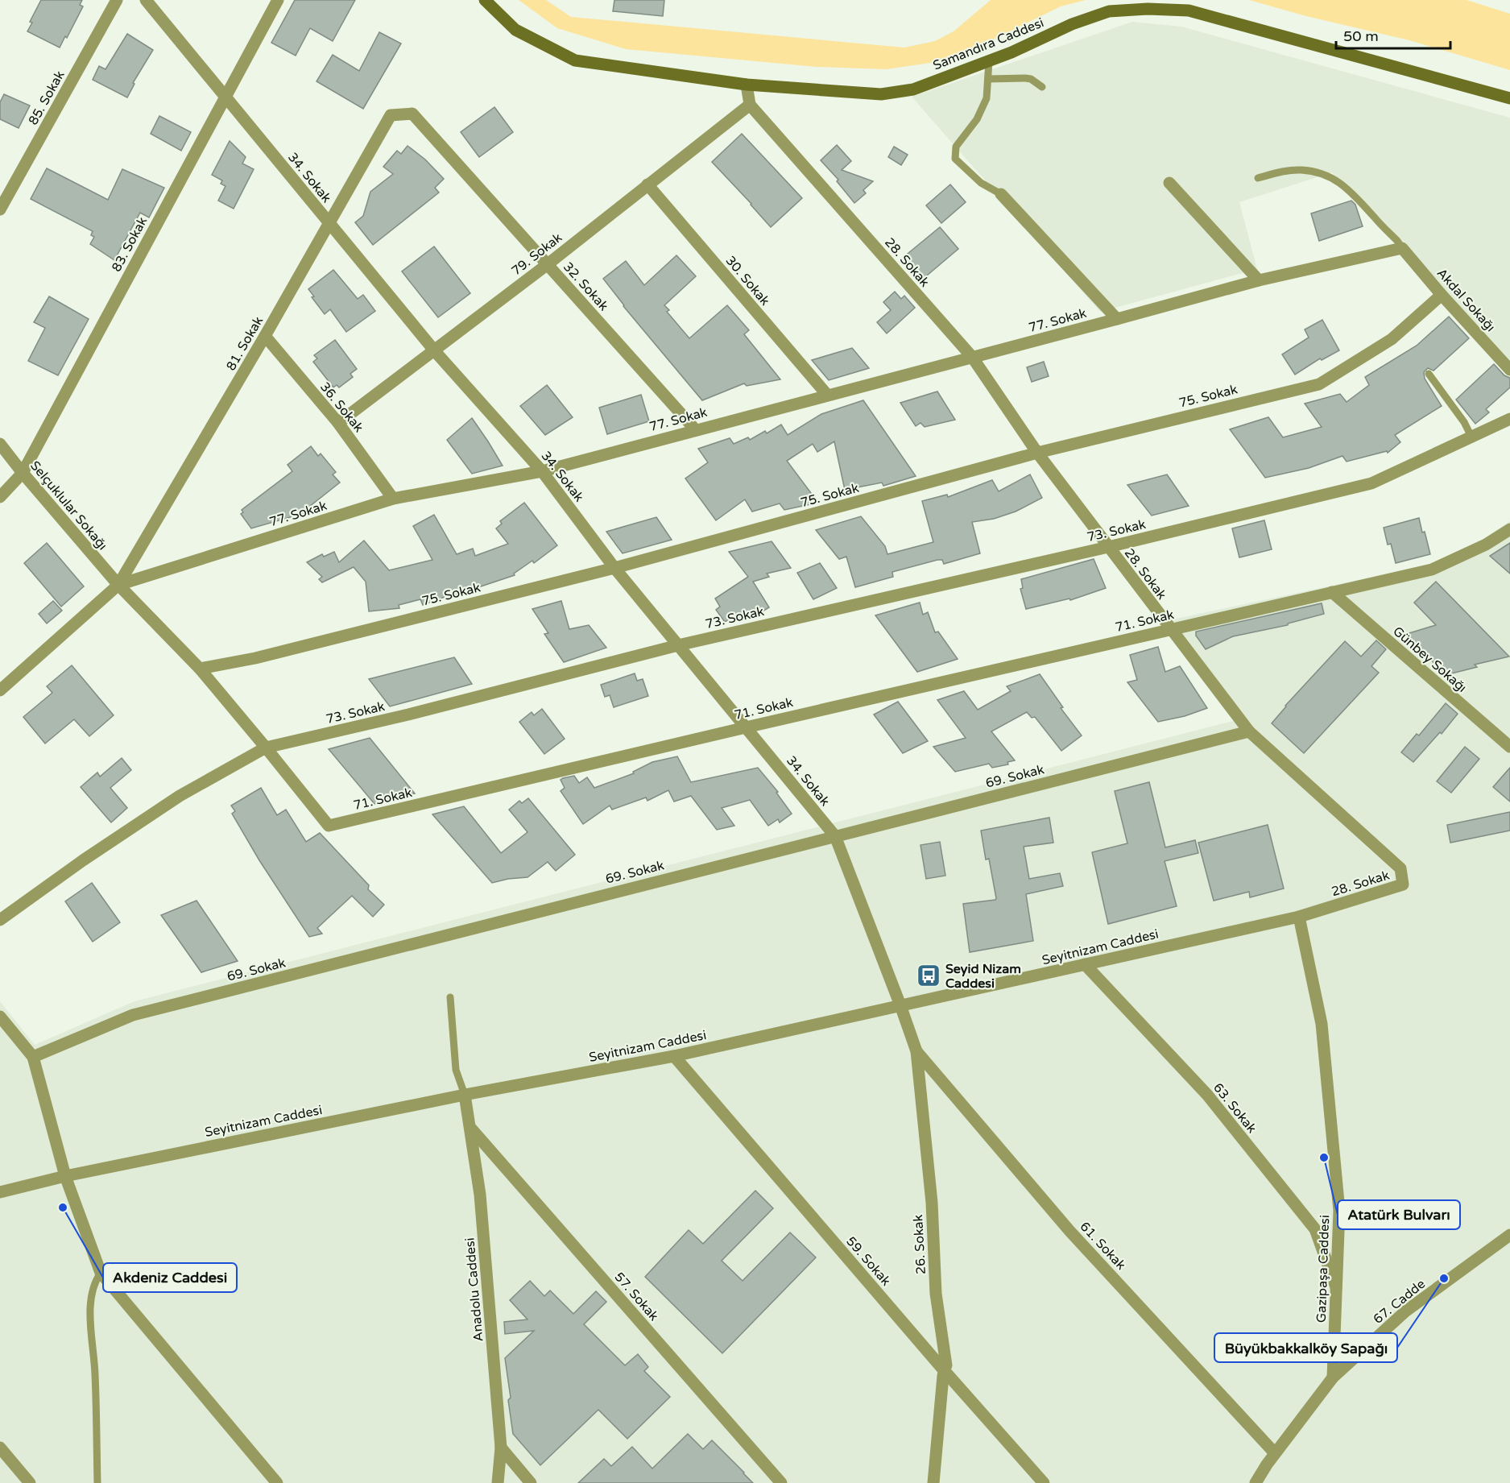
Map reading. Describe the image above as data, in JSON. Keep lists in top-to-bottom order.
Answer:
{
  "streets": {
    "main road": ["Samandıra Caddesi"],
    "street": [
      "85. Sokak",
      "34. Sokak",
      "83. Sokak",
      "79. Sokak",
      "28. Sokak",
      "30. Sokak",
      "32. Sokak",
      "Akdal Sokağı",
      "77. Sokak",
      "81. Sokak",
      "75. Sokak",
      "36. Sokak",
      "Selçuklular Sokağı",
      "73. Sokak",
      "71. Sokak",
      "Günbey Sokağı",
      "69. Sokak",
      "Seyitnizam Caddesi",
      "63. Sokak",
      "26. Sokak",
      "61. Sokak",
      "59. Sokak",
      "Gazipaşa Caddesi",
      "Anadolu Caddesi",
      "57. Sokak",
      "67. Cadde"
    ]
  },
  "crossings": [
    ["34. Sokak", "83. Sokak"],
    ["34. Sokak", "79. Sokak"],
    ["34. Sokak", "77. Sokak"],
    ["34. Sokak", "81. Sokak"],
    ["34. Sokak", "75. Sokak"],
    ["34. Sokak", "73. Sokak"],
    ["34. Sokak", "71. Sokak"],
    ["34. Sokak", "69. Sokak"],
    ["34. Sokak", "Seyitnizam Caddesi"],
    ["34. Sokak", "26. Sokak"],
    ["83. Sokak", "Selçuklular Sokağı"],
    ["79. Sokak", "28. Sokak"],
    ["79. Sokak", "30. Sokak"],
    ["79. Sokak", "32. Sokak"],
    ["79. Sokak", "36. Sokak"],
    ["28. Sokak", "77. Sokak"],
    ["28. Sokak", "75. Sokak"],
    ["28. Sokak", "73. Sokak"],
    ["28. Sokak", "71. Sokak"],
    ["28. Sokak", "69. Sokak"],
    ["28. Sokak", "Seyitnizam Caddesi"],
    ["28. Sokak", "Gazipaşa Caddesi"],
    ["30. Sokak", "77. Sokak"],
    ["32. Sokak", "77. Sokak"],
    ["32. Sokak", "81. Sokak"],
    ["Akdal Sokağı", "77. Sokak"],
    ["Akdal Sokağı", "75. Sokak"],
    ["77. Sokak", "81. Sokak"],
    ["77. Sokak", "36. Sokak"],
    ["77. Sokak", "Selçuklular Sokağı"],
    ["77. Sokak", "71. Sokak"],
    ["81. Sokak", "36. Sokak"],
    ["81. Sokak", "Selçuklular Sokağı"],
    ["81. Sokak", "71. Sokak"],
    ["75. Sokak", "71. Sokak"],
    ["Selçuklular Sokağı", "71. Sokak"],
    ["73. Sokak", "71. Sokak"],
    ["71. Sokak", "Günbey Sokağı"],
    ["Seyitnizam Caddesi", "63. Sokak"],
    ["Seyitnizam Caddesi", "26. Sokak"],
    ["Seyitnizam Caddesi", "59. Sokak"],
    ["Seyitnizam Caddesi", "Gazipaşa Caddesi"],
    ["Seyitnizam Caddesi", "Anadolu Caddesi"],
    ["63. Sokak", "Gazipaşa Caddesi"],
    ["26. Sokak", "61. Sokak"],
    ["26. Sokak", "59. Sokak"],
    ["Gazipaşa Caddesi", "67. Cadde"],
    ["Anadolu Caddesi", "57. Sokak"]
  ],
  "places": {
    "bus stop": ["Seyid Nizam Caddesi"],
    "other": ["Atatürk Bulvarı", "Akdeniz Caddesi", "Büyükbakkalköy Sapağı"]
  },
  "scale_bar": "50 m"
}
